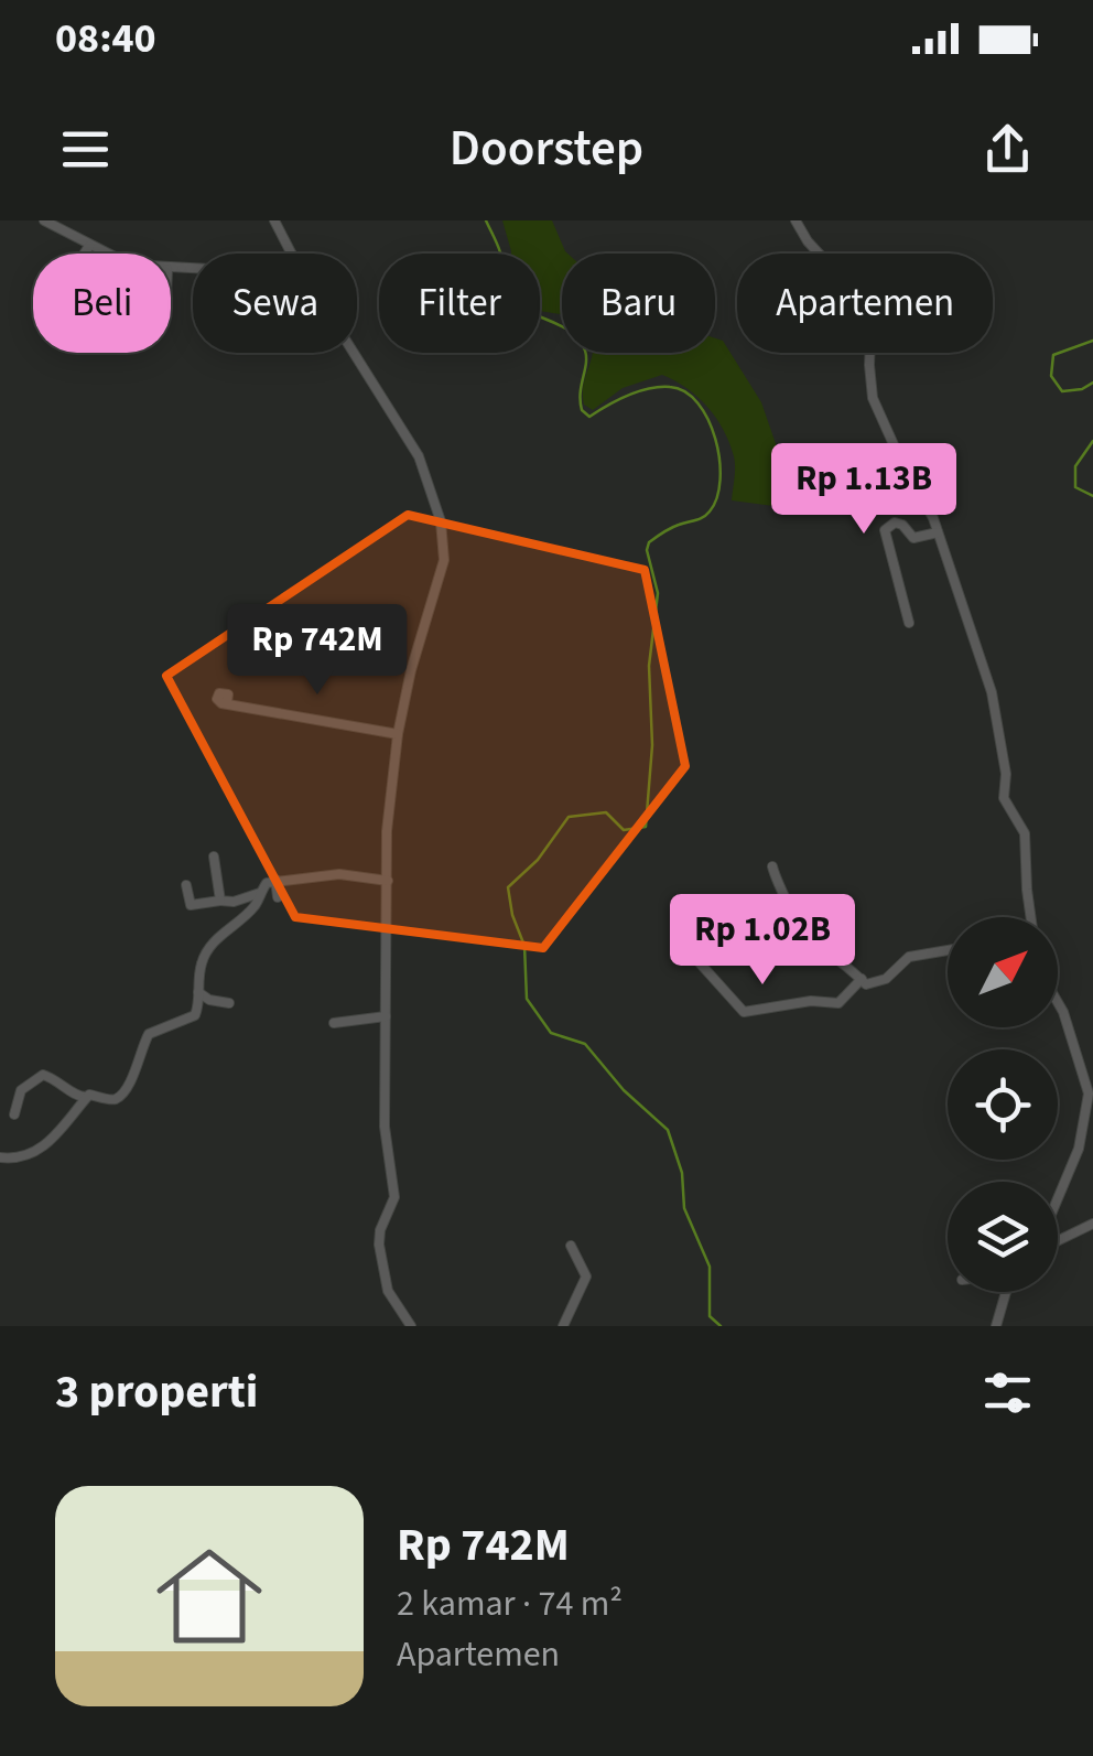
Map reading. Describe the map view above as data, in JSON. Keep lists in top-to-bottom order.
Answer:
{
  "north": "top right",
  "page": {
    "status": "08:40",
    "header": "Doorstep",
    "chip": [
      "Beli",
      "Sewa",
      "Filter",
      "Baru",
      "Apartemen"
    ],
    "price": ["Rp 1.13B", "Rp 742M", "Rp 1.02B"],
    "heading": "3 properti",
    "list": [
      {
        "name": "Rp 742M",
        "note": "2 kamar · 74 m² · Apartemen"
      }
    ]
  }
}
